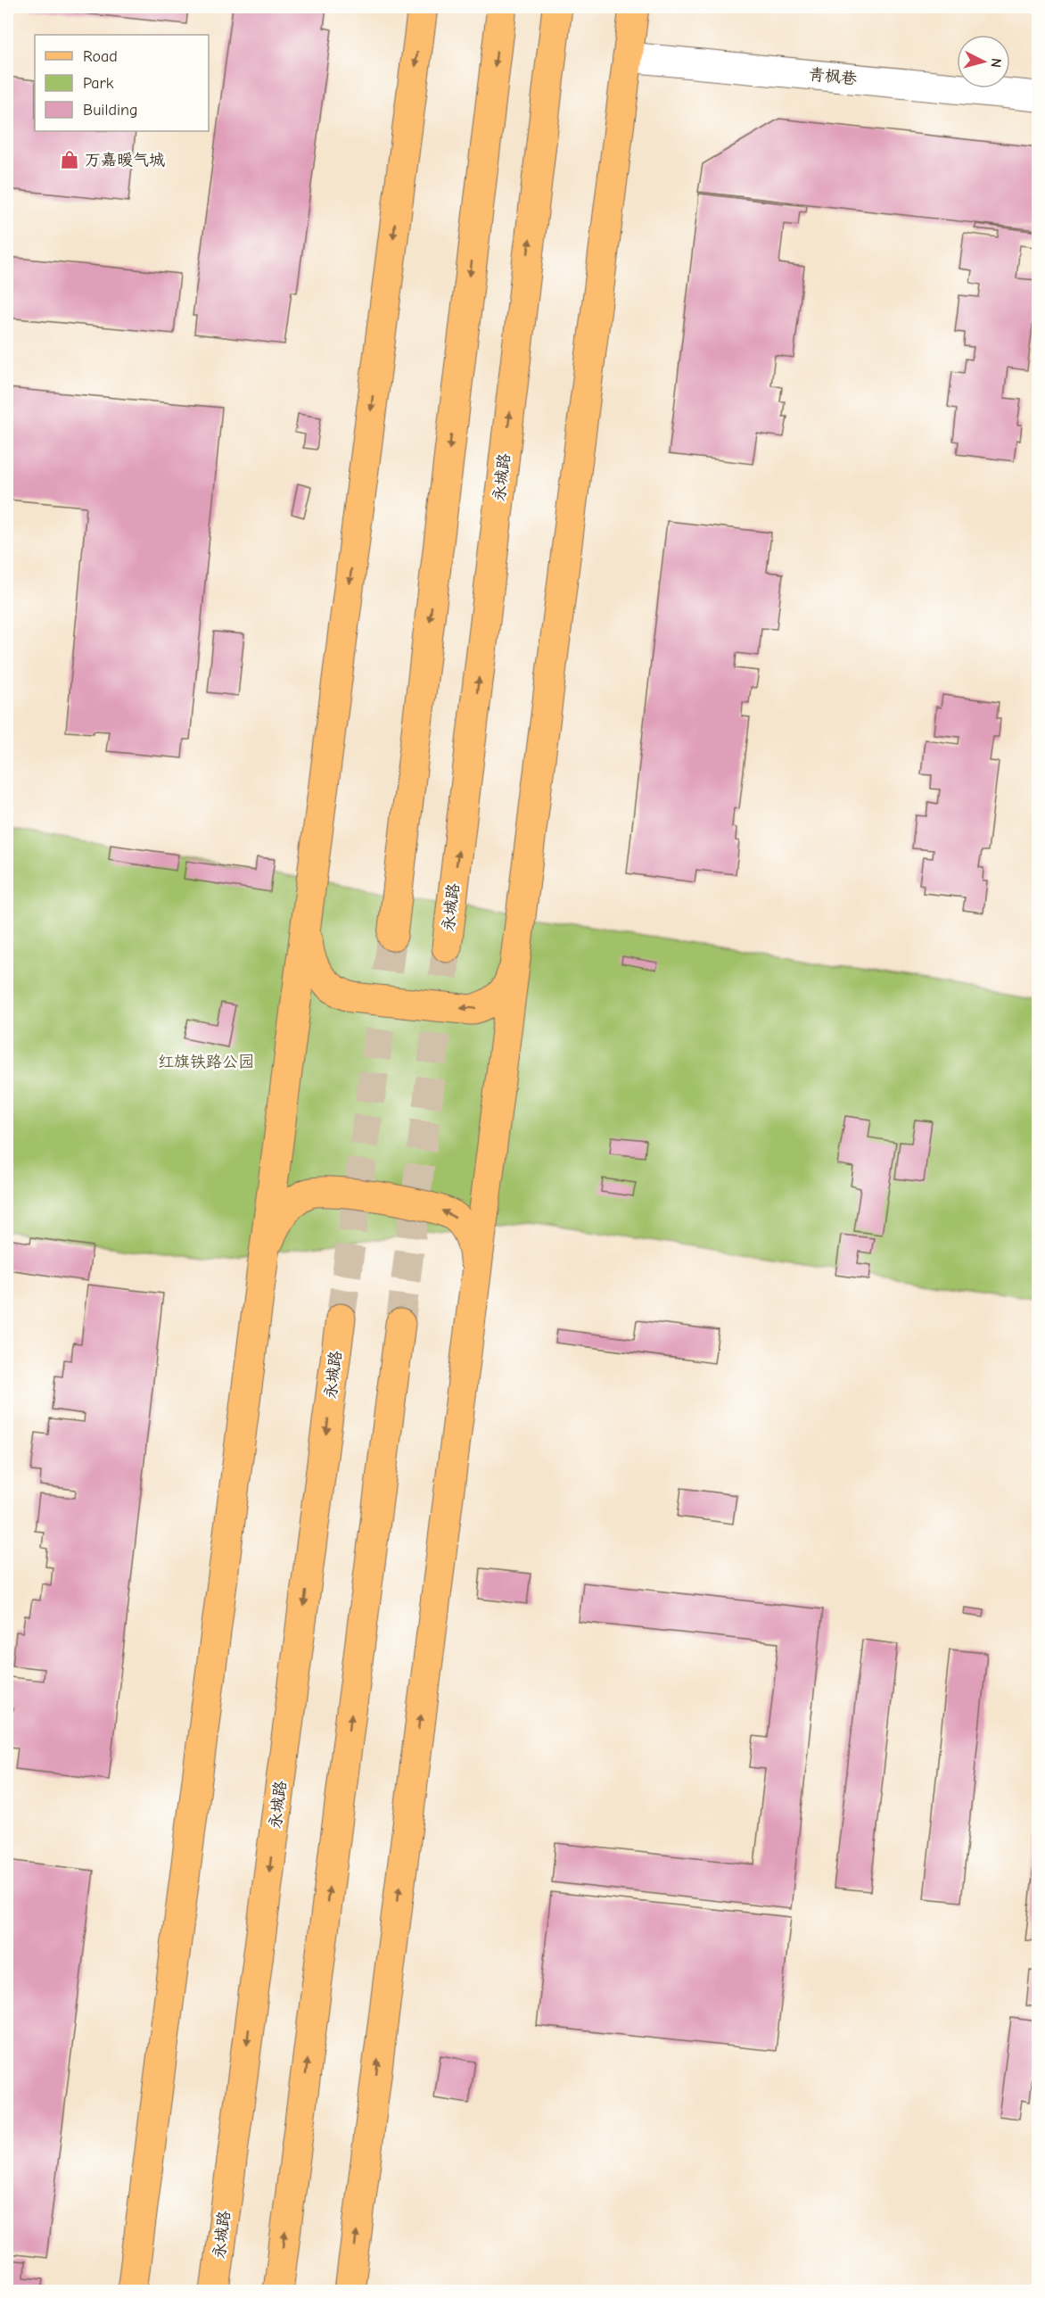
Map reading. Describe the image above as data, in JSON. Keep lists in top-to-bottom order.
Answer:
{
  "streets": {
    "main road": ["永城路"],
    "street": ["青枫巷"]
  },
  "parks": ["红旗铁路公园"],
  "places": {
    "shop": ["万嘉暖气城"]
  },
  "legend": ["Road", "Park", "Building"],
  "north": "right"
}
